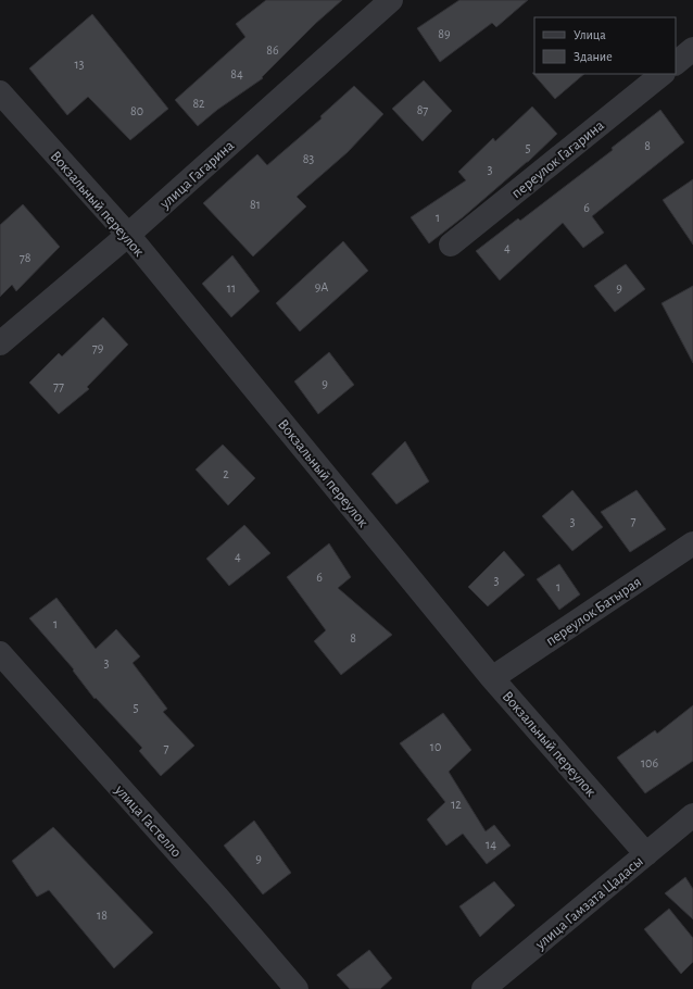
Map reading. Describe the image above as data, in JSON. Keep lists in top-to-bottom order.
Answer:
{
  "streets": {
    "street": [
      "переулок Гагарина",
      "улица Гагарина",
      "Вокзальный переулок",
      "переулок Батырая",
      "улица Гастелло",
      "улица Гамзата Цадасы"
    ]
  },
  "crossings": [
    ["улица Гагарина", "Вокзальный переулок"],
    ["Вокзальный переулок", "переулок Батырая"],
    ["Вокзальный переулок", "улица Гамзата Цадасы"]
  ],
  "house_numbers": [
    "89",
    "86",
    "13",
    "84",
    "82",
    "87",
    "80",
    "8",
    "5",
    "83",
    "3",
    "81",
    "6",
    "1",
    "4",
    "78",
    "9А",
    "11",
    "9",
    "79",
    "9",
    "77",
    "2",
    "7",
    "3",
    "4",
    "6",
    "3",
    "1",
    "1",
    "8",
    "3",
    "5",
    "10",
    "7",
    "106",
    "12",
    "14",
    "9",
    "18"
  ],
  "legend": ["Улица", "Здание"]
}
